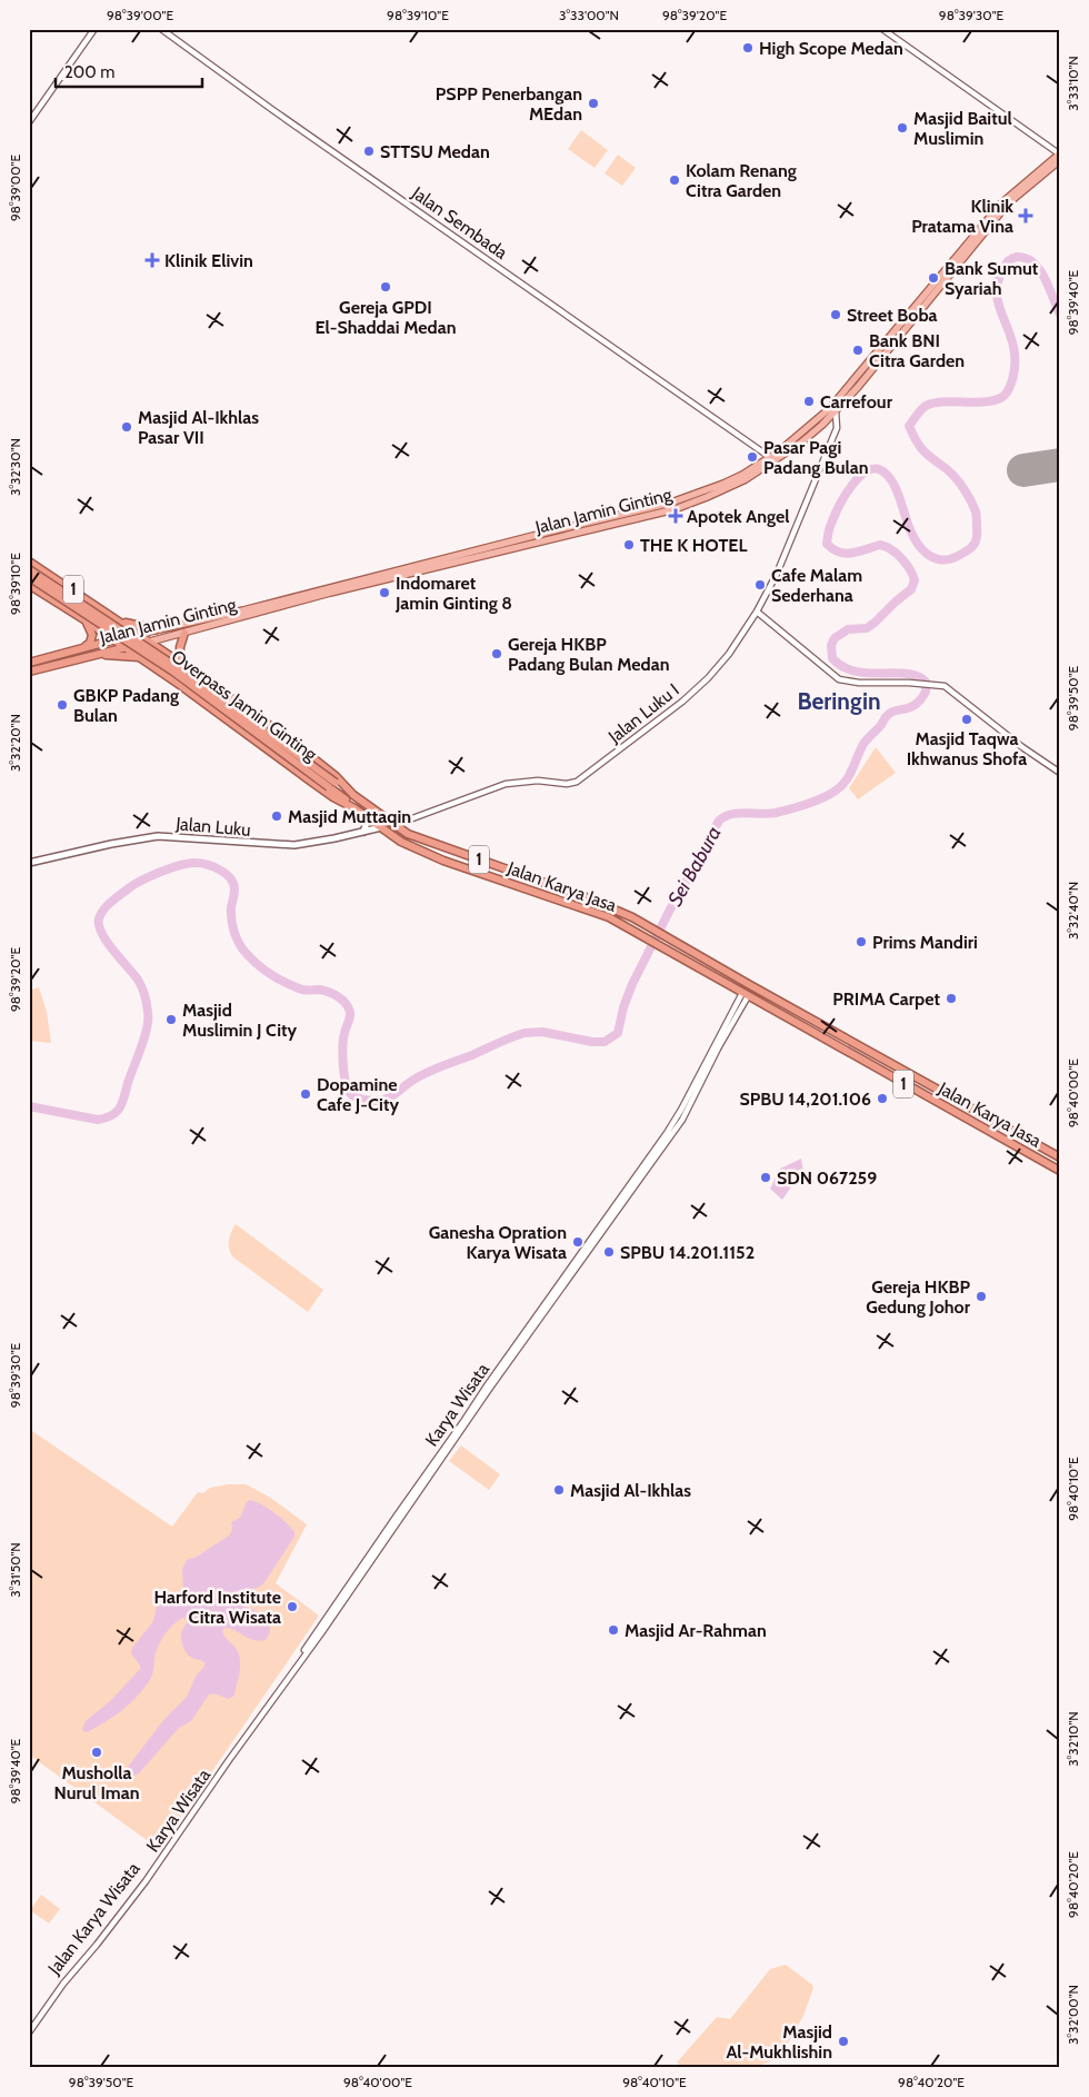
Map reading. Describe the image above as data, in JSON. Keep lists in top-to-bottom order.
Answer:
{
  "streets": {
    "highway": [
      "Jalan Jamin Ginting",
      "1",
      "Overpass Jamin Ginting",
      "Jalan Karya Jasa"
    ],
    "main road": ["Jalan Luku"],
    "street": [
      "Jalan Sembada",
      "Jalan Luku I",
      "Karya Wisata",
      "Jalan Karya Wisata"
    ]
  },
  "crossings": [
    ["Jalan Sembada", "Jalan Jamin Ginting"],
    ["Jalan Jamin Ginting", "1"],
    ["Jalan Jamin Ginting", "Jalan Luku I"],
    ["Jalan Jamin Ginting", "Jalan Karya Jasa"],
    ["1", "Jalan Karya Jasa"],
    ["Overpass Jamin Ginting", "Jalan Karya Jasa"],
    ["Jalan Luku I", "Jalan Karya Jasa"],
    ["Jalan Luku", "Jalan Karya Jasa"],
    ["Jalan Karya Jasa", "Karya Wisata"],
    ["Karya Wisata", "Jalan Karya Wisata"]
  ],
  "districts": ["Beringin"],
  "water": ["Sei Babura"],
  "places": {
    "other": [
      "High Scope Medan",
      "PSPP Penerbangan MEdan",
      "Masjid Baitul Muslimin",
      "STTSU Medan",
      "Kolam Renang Citra Garden",
      "Bank Sumut Syariah",
      "Gereja GPDI El-Shaddai Medan",
      "Street Boba",
      "Bank BNI Citra Garden",
      "Carrefour",
      "Masjid Al-Ikhlas Pasar VII",
      "Pasar Pagi Padang Bulan",
      "THE K HOTEL",
      "Cafe Malam Sederhana",
      "Indomaret Jamin Ginting 8",
      "Gereja HKBP Padang Bulan Medan",
      "GBKP Padang Bulan",
      "Masjid Taqwa Ikhwanus Shofa",
      "Masjid Muttaqin",
      "Prims Mandiri",
      "PRIMA Carpet",
      "Masjid Muslimin J City",
      "Dopamine Cafe J-City",
      "SPBU 14,201.106",
      "SDN 067259",
      "Ganesha Opration Karya Wisata",
      "SPBU 14.201.1152",
      "Gereja HKBP Gedung Johor",
      "Masjid Al-Ikhlas",
      "Harford Institute Citra Wisata",
      "Masjid Ar-Rahman",
      "Musholla Nurul Iman",
      "Masjid Al-Mukhlishin"
    ],
    "health": ["Klinik Pratama Vina", "Klinik Elivin", "Apotek Angel"]
  },
  "scale_bar": "200 m",
  "coordinates": [
    "98°39'00\"E",
    "98°39'10\"E",
    "3°33'00\"N",
    "98°39'20\"E",
    "98°39'30\"E",
    "3°33'10\"N",
    "98°39'40\"E",
    "3°32'30\"N",
    "98°39'50\"E",
    "3°32'20\"N",
    "3°32'40\"N",
    "98°40'00\"E",
    "98°40'10\"E",
    "3°31'50\"N",
    "3°32'10\"N",
    "98°40'20\"E",
    "3°32'00\"N"
  ]
}
